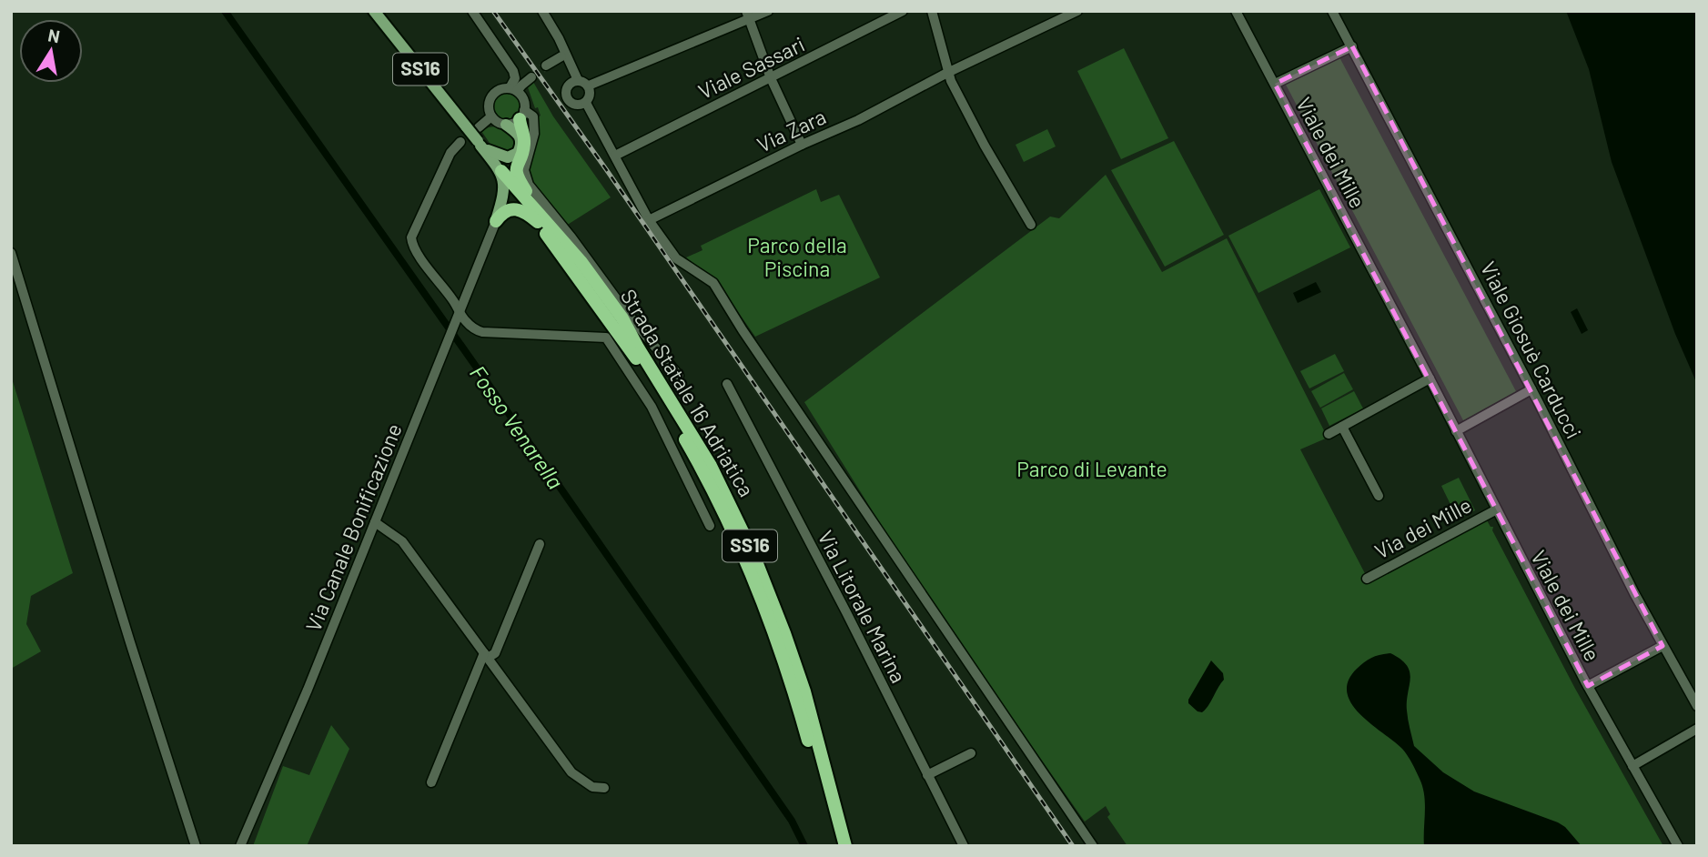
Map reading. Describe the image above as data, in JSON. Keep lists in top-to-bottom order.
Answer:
{
  "streets": {
    "highway": ["SS16", "Strada Statale 16 Adriatica"],
    "street": [
      "Viale Sassari",
      "Via Zara",
      "Viale dei Mille",
      "Viale Giosuè Carducci",
      "Via Canale Bonificazione",
      "Via dei Mille",
      "Via Litorale Marina"
    ]
  },
  "crossings": [
    ["Viale dei Mille", "Via dei Mille"]
  ],
  "water": ["Fosso Venarella"],
  "parks": ["Parco della Piscina", "Parco di Levante"],
  "north": "top"
}
